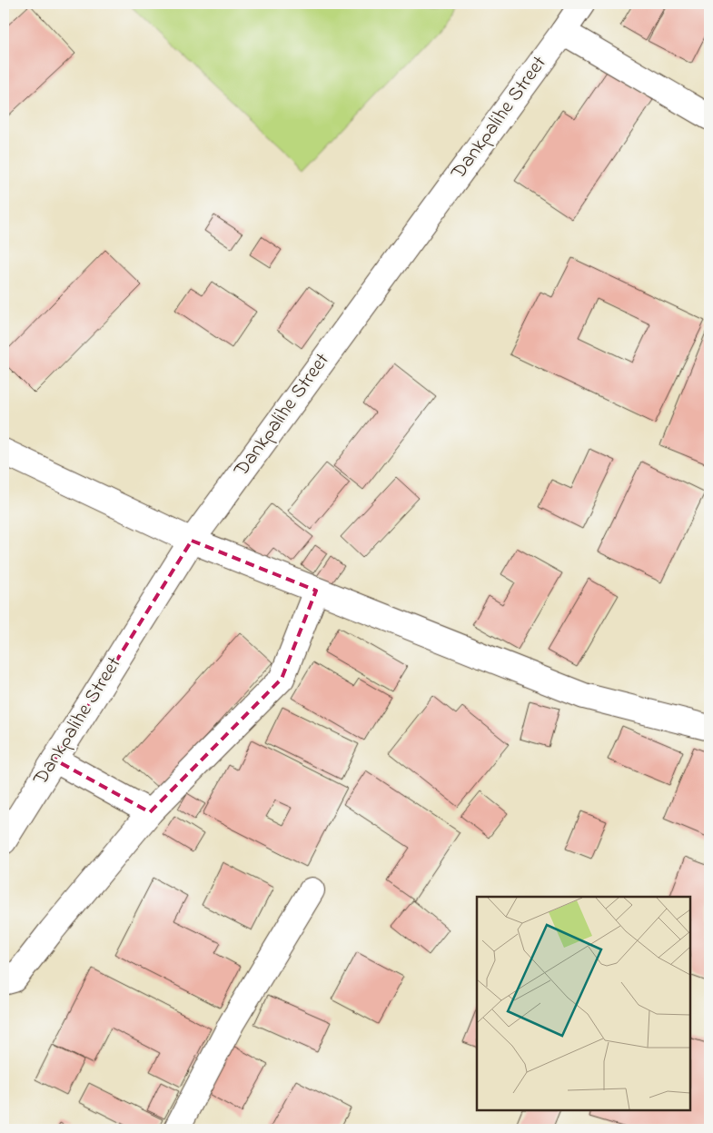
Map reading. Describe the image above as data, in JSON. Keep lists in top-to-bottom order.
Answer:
{
  "streets": {
    "street": ["Dankpalihe Street"]
  }
}
